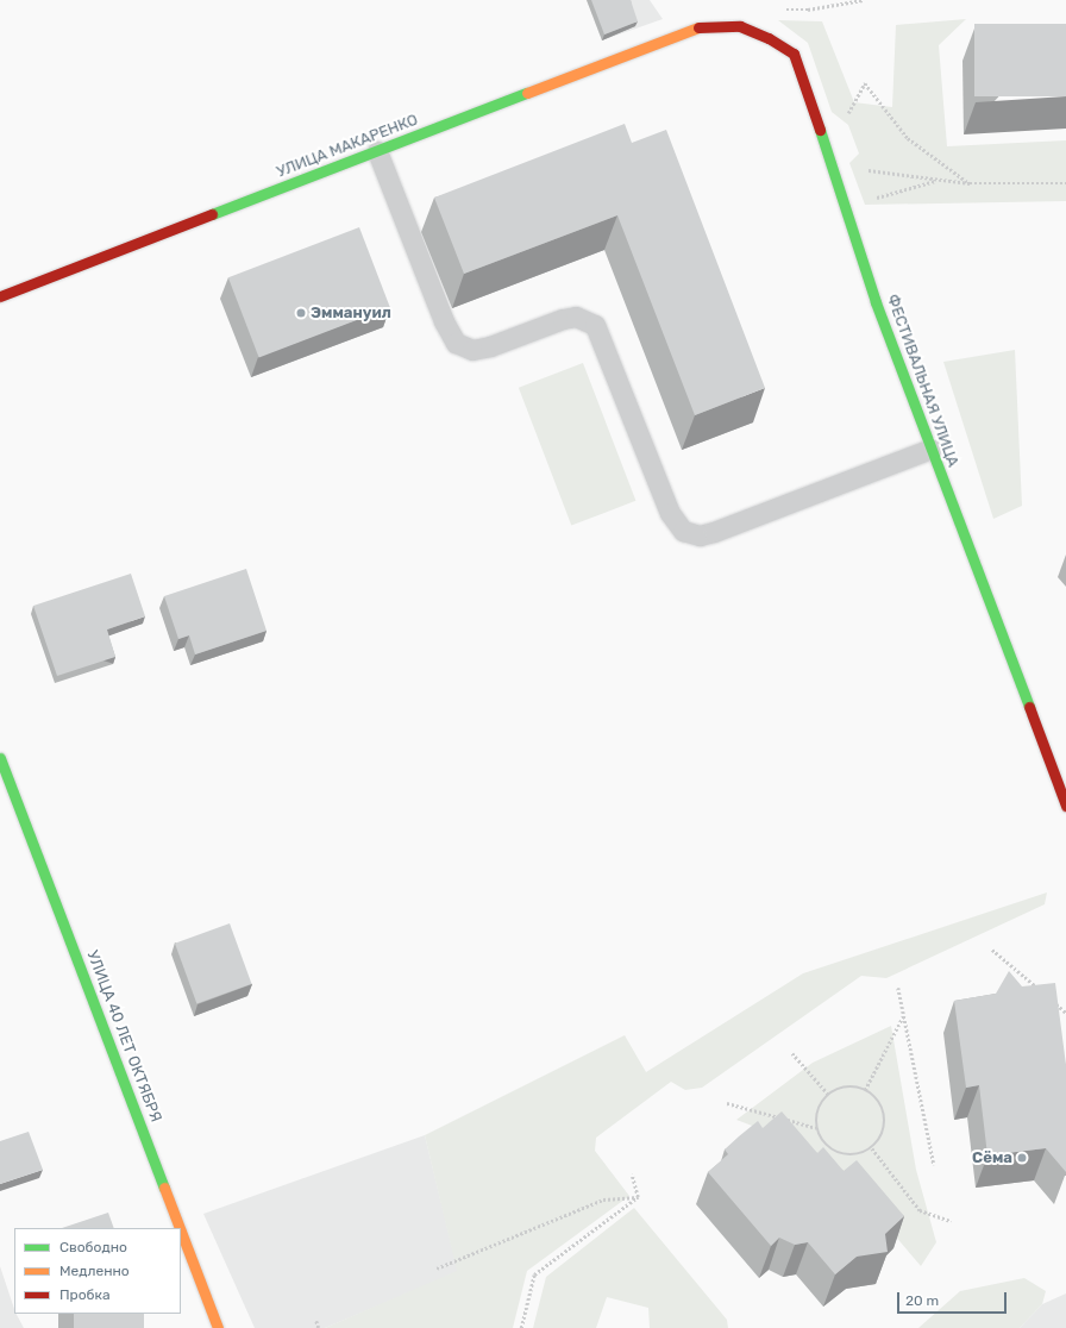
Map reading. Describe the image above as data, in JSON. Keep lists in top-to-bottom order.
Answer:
{
  "streets": {
    "street": ["УЛИЦА МАКАРЕНКО", "ФЕСТИВАЛЬНАЯ УЛИЦА", "УЛИЦА 40 ЛЕТ ОКТЯБРЯ"]
  },
  "crossings": [
    ["УЛИЦА МАКАРЕНКО", "ФЕСТИВАЛЬНАЯ УЛИЦА"]
  ],
  "places": ["Эммануил", "Сёма"],
  "legend": ["Свободно", "Медленно", "Пробка"],
  "scale_bar": "20 m"
}
